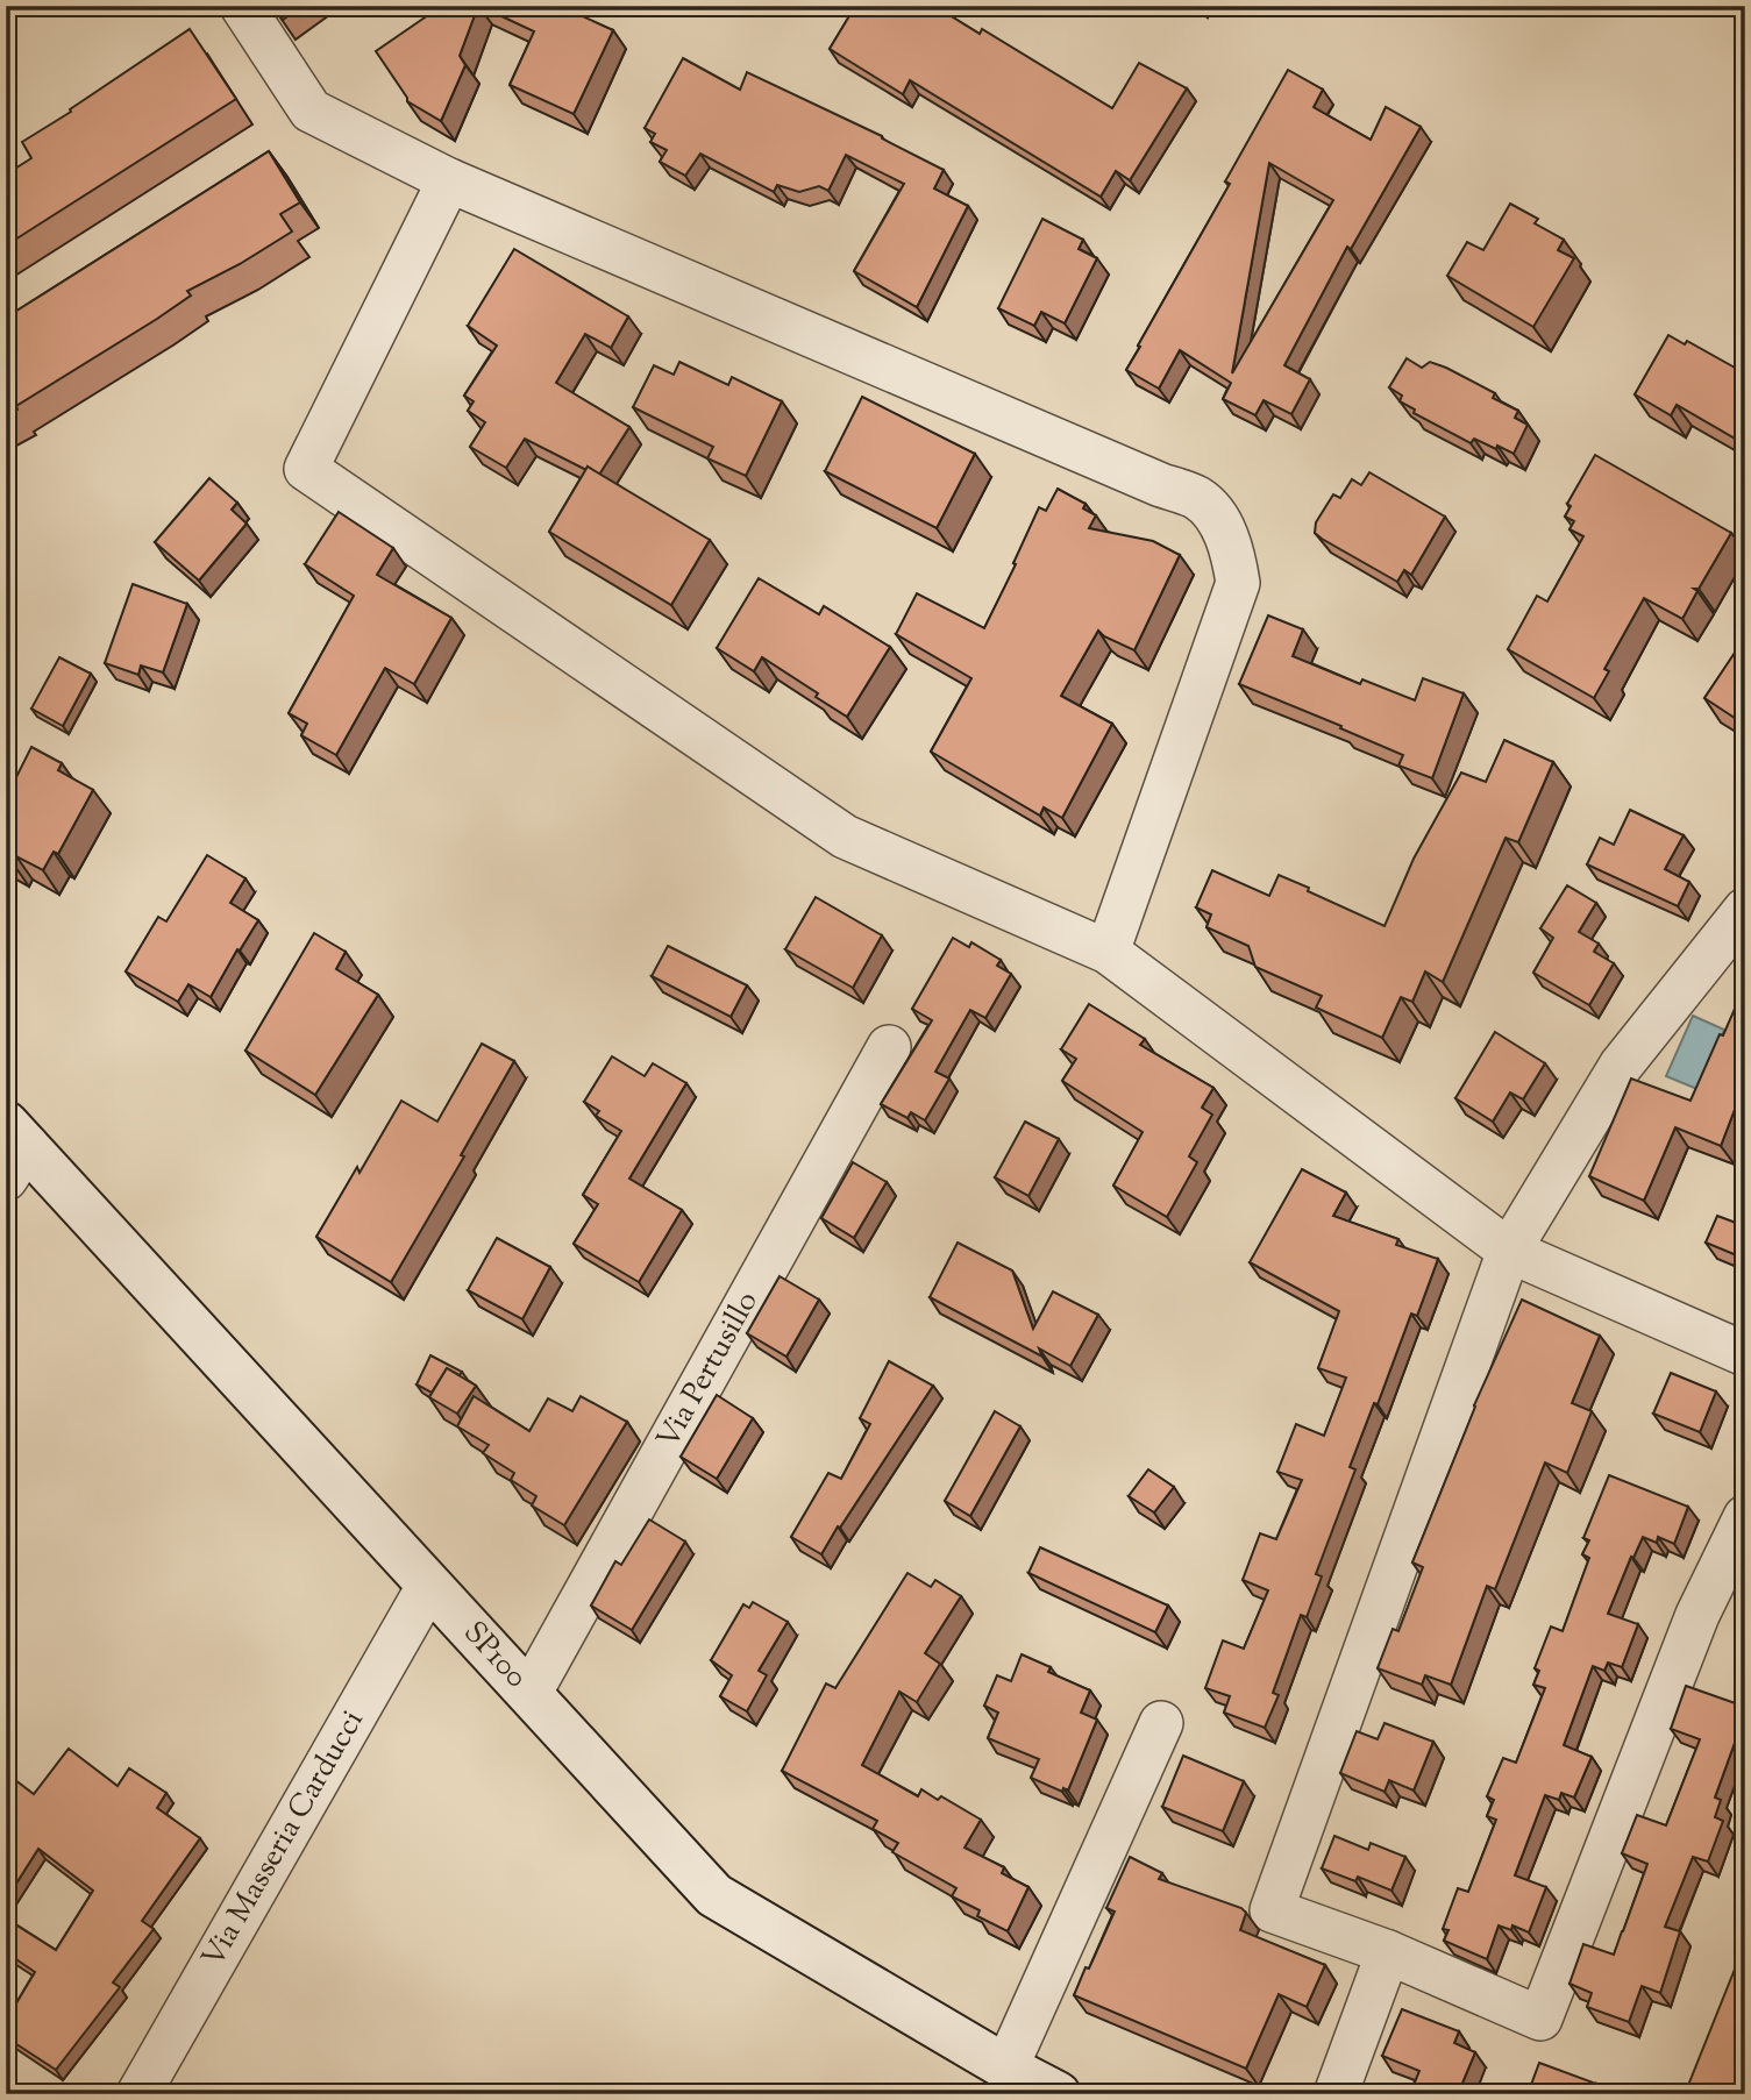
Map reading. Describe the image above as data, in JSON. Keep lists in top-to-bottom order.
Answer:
{
  "streets": {
    "main road": ["SP100"],
    "street": ["Via Pertusillo", "Via Masseria Carducci"]
  },
  "crossings": [
    ["Via Pertusillo", "SP100"],
    ["SP100", "Via Masseria Carducci"]
  ]
}
